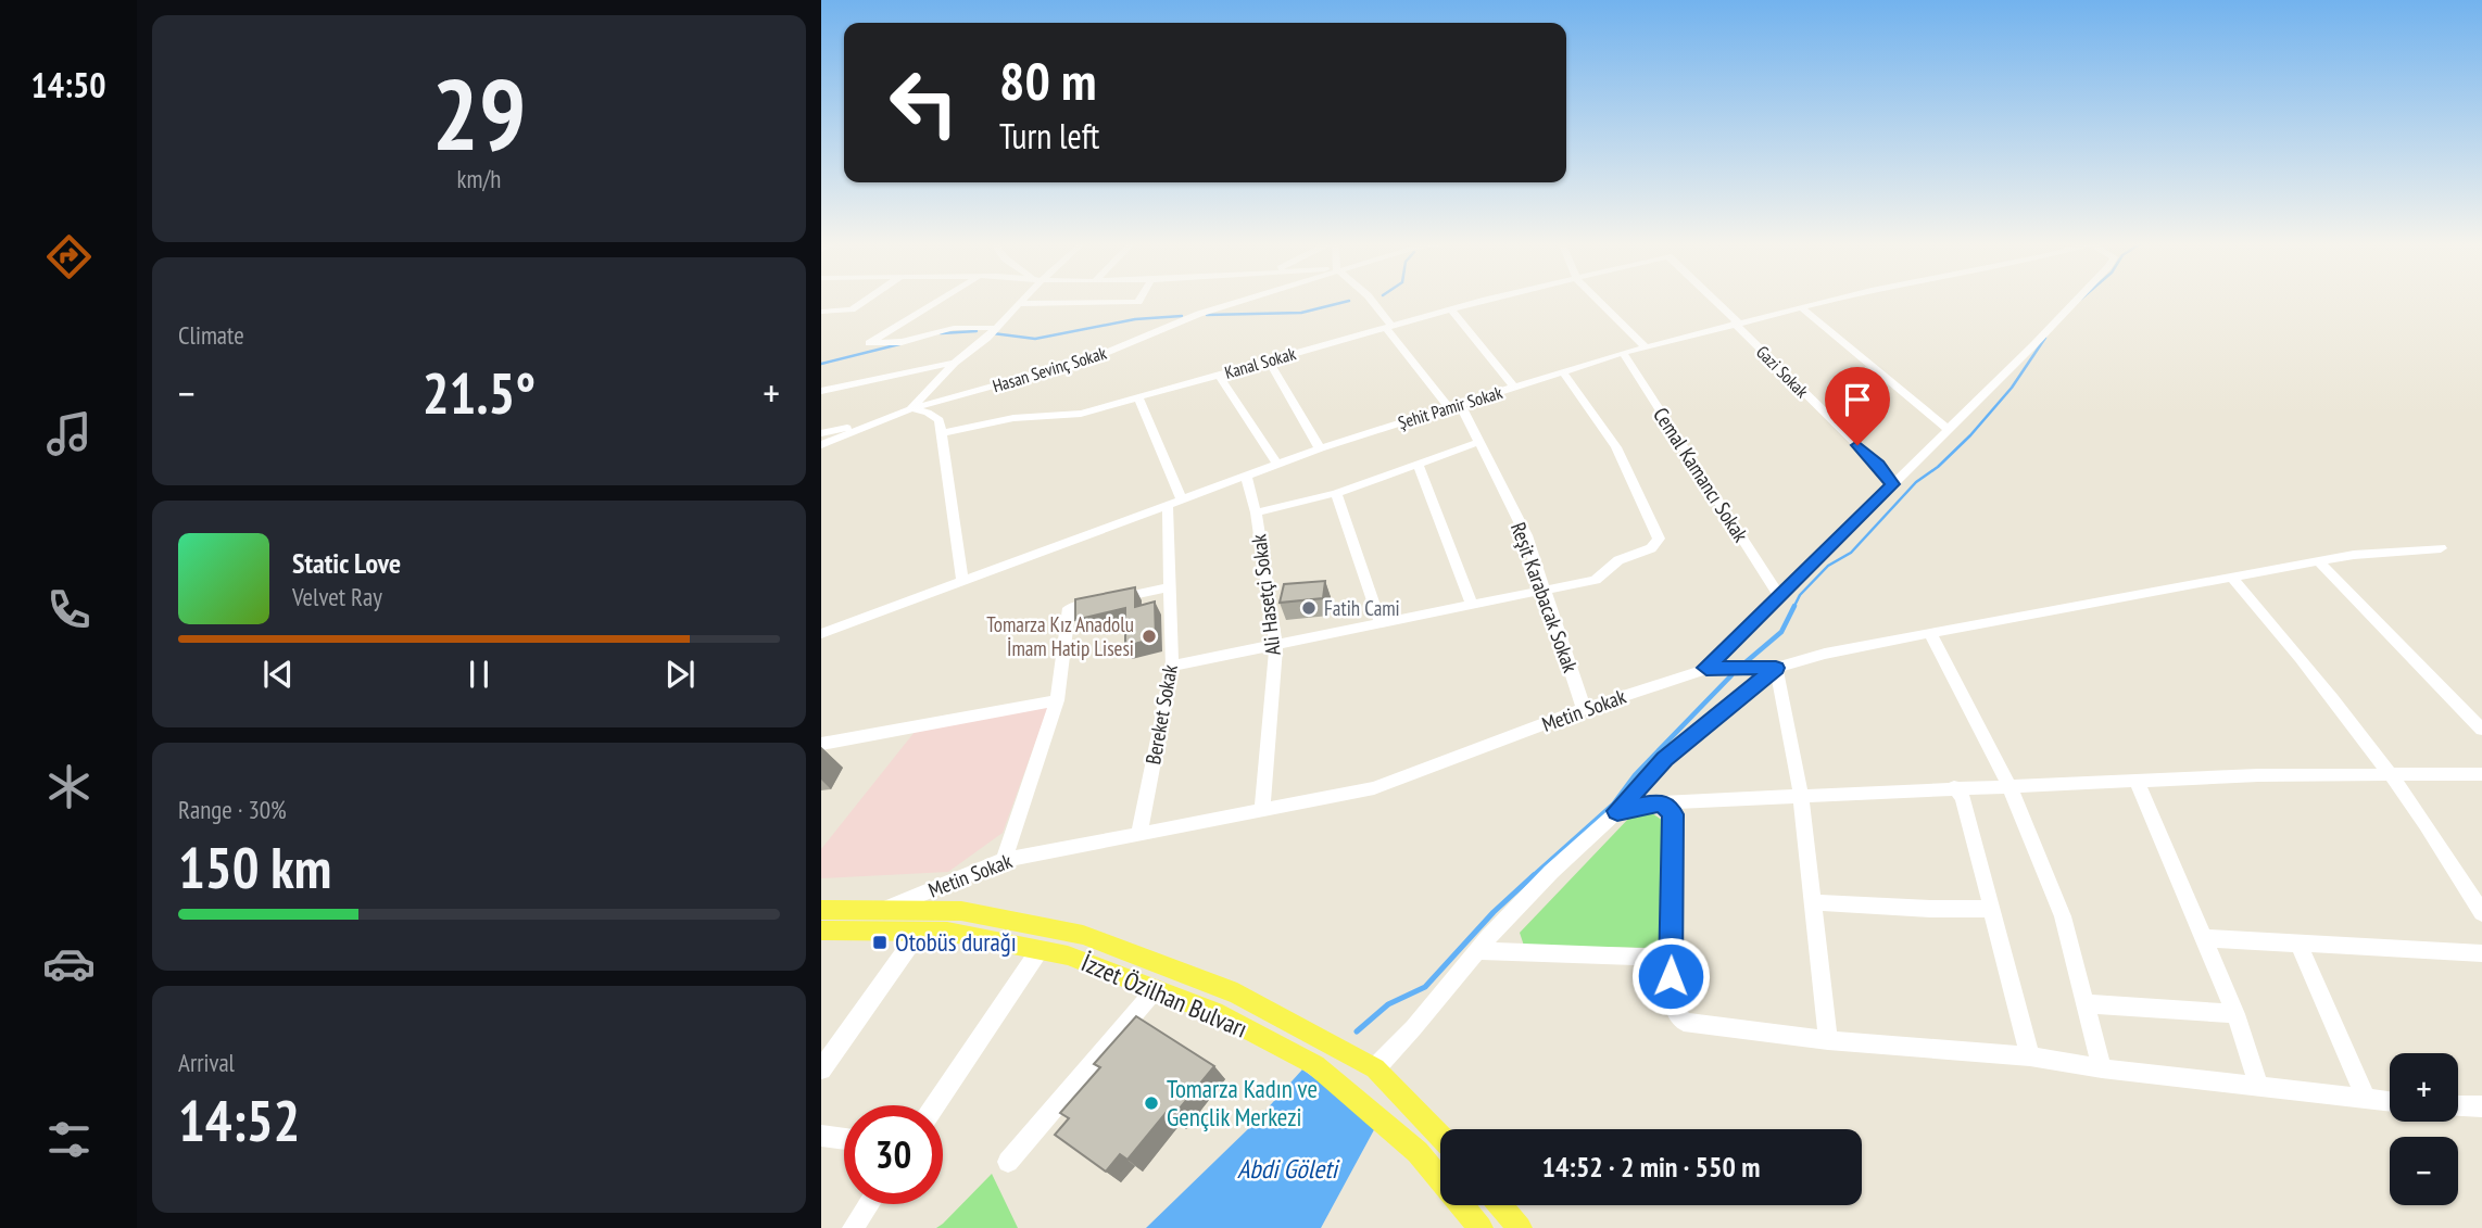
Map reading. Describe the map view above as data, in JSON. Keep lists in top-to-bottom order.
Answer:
{
  "streets": {
    "main road": ["İzzet Özilhan Bulvarı"],
    "street": [
      "Kanal Sokak",
      "Hasan Sevinç Sokak",
      "Gazi Sokak",
      "Şehit Pamir Sokak",
      "Cemal Kamancı Sokak",
      "Ali Hasetçi Sokak",
      "Reşit Karabacak Sokak",
      "Metin Sokak",
      "Bereket Sokak"
    ]
  },
  "crossings": [
    ["Kanal Sokak", "Reşit Karabacak Sokak"],
    ["Gazi Sokak", "Şehit Pamir Sokak"],
    ["Gazi Sokak", "Metin Sokak"],
    ["Şehit Pamir Sokak", "Cemal Kamancı Sokak"],
    ["Şehit Pamir Sokak", "Ali Hasetçi Sokak"],
    ["Şehit Pamir Sokak", "Reşit Karabacak Sokak"],
    ["Şehit Pamir Sokak", "Bereket Sokak"],
    ["Cemal Kamancı Sokak", "Metin Sokak"],
    ["Ali Hasetçi Sokak", "Metin Sokak"],
    ["Reşit Karabacak Sokak", "Metin Sokak"],
    ["Metin Sokak", "Bereket Sokak"],
    ["Metin Sokak", "İzzet Özilhan Bulvarı"]
  ],
  "water": ["Abdi Göleti"],
  "places": {
    "other": ["Fatih Cami", "Tomarza Kız Anadolu İmam Hatip Lisesi", "Tomarza Kadın ve Gençlik Merkezi"],
    "transit": ["Otobüs durağı"]
  },
  "page": {
    "tabs": "14:50",
    "tile": [
      ["29", "km/h"],
      "Climate",
      ["Range · 30%", "150 km"],
      ["Arrival", "14:52"]
    ],
    "turn": ["80 m", "Turn left"],
    "heat": ["−", "21.5°", "+"],
    "song": ["Static Love", "Velvet Ray"],
    "map_buttons": ["+", "−"],
    "limit": "30",
    "trip": "14:52 · 2 min · 550 m"
  }
}
